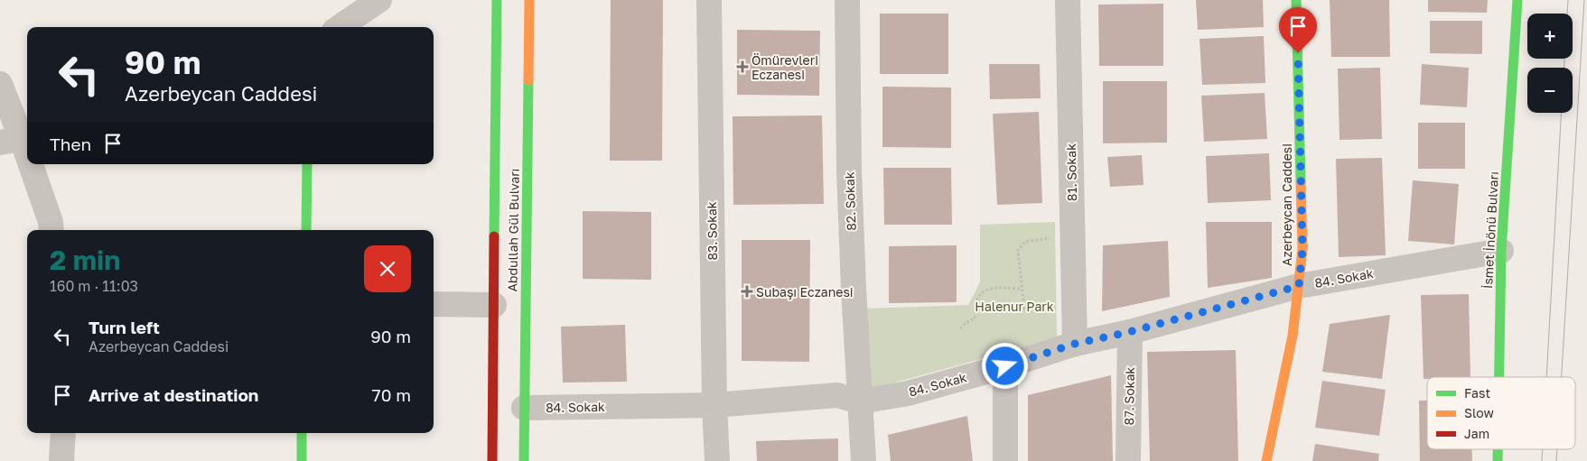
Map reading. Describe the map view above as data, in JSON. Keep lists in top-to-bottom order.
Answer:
{
  "streets": {
    "main road": ["Azerbeycan Caddesi", "Abdullah Gül Bulvarı", "İsmet İnönü Bulvarı"],
    "street": [
      "81. Sokak",
      "82. Sokak",
      "83. Sokak",
      "84. Sokak",
      "87. Sokak"
    ]
  },
  "crossings": [
    ["81. Sokak", "84. Sokak"],
    ["82. Sokak", "84. Sokak"],
    ["Azerbeycan Caddesi", "84. Sokak"],
    ["Abdullah Gül Bulvarı", "84. Sokak"],
    ["İsmet İnönü Bulvarı", "84. Sokak"],
    ["83. Sokak", "84. Sokak"],
    ["84. Sokak", "87. Sokak"]
  ],
  "parks": ["Halenur Park"],
  "places": {
    "health": ["Ömürevleri Eczanesi", "Subaşı Eczanesi"]
  },
  "legend": ["Fast", "Slow", "Jam"],
  "page": {
    "map_buttons": ["+", "−"],
    "turn": ["90 m", "Azerbeycan Caddesi"],
    "then": "Then",
    "heading": ["2 min", "160 m · 11:03"],
    "list": [
      {
        "name": "Turn left",
        "note": "Azerbeycan Caddesi",
        "value": "90 m"
      },
      {
        "name": "Arrive at destination",
        "value": "70 m"
      }
    ]
  }
}
